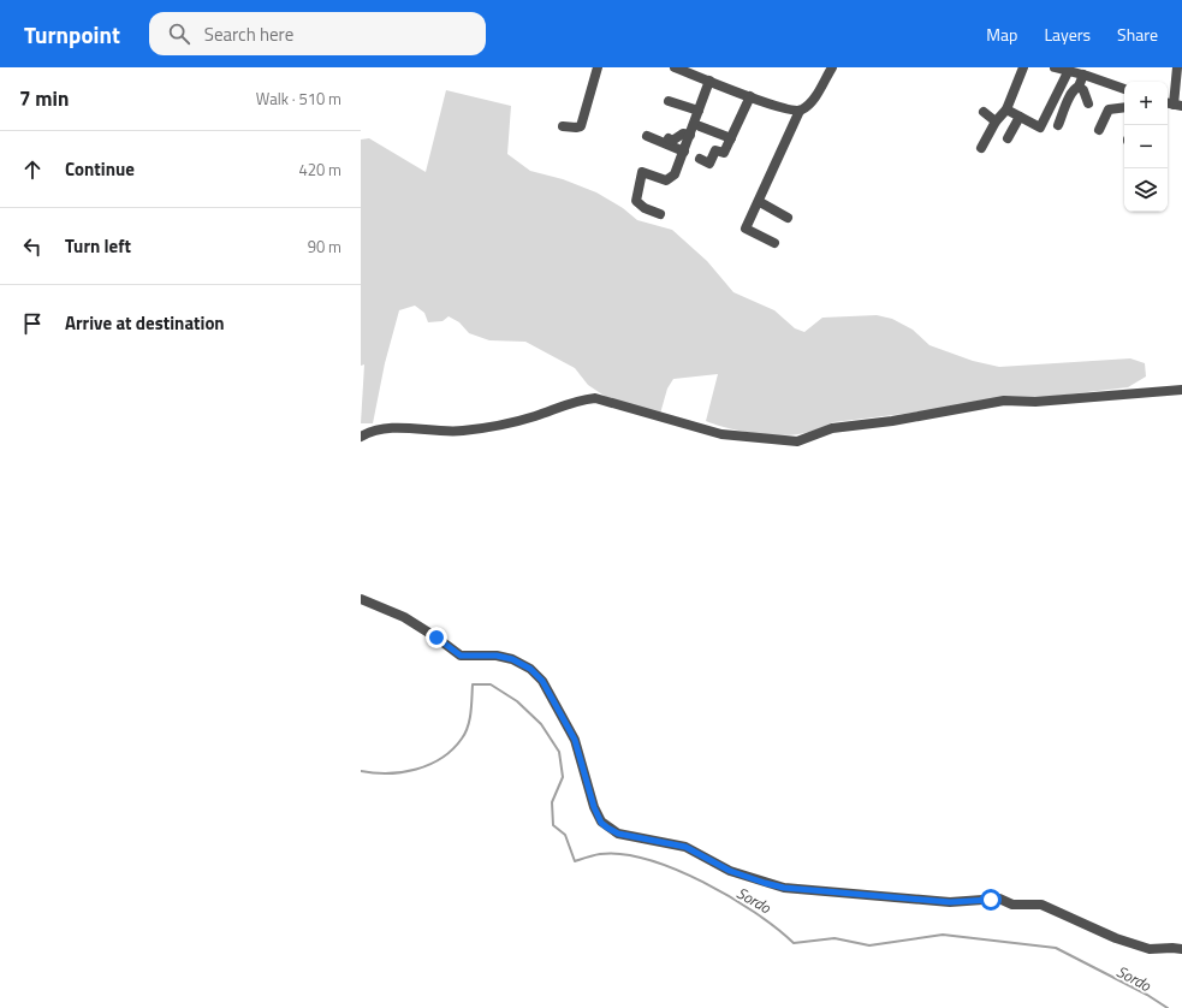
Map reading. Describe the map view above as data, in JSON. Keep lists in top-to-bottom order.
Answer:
{
  "water": ["Sordo"],
  "page": {
    "header": "Turnpoint",
    "search": "Search here",
    "nav": ["Map", "Layers", "Share"],
    "heading": ["7 min", "Walk · 510 m"],
    "map_buttons": ["+", "−"],
    "list": [
      ["Continue", "420 m"],
      ["Turn left", "90 m"],
      "Arrive at destination"
    ]
  }
}
